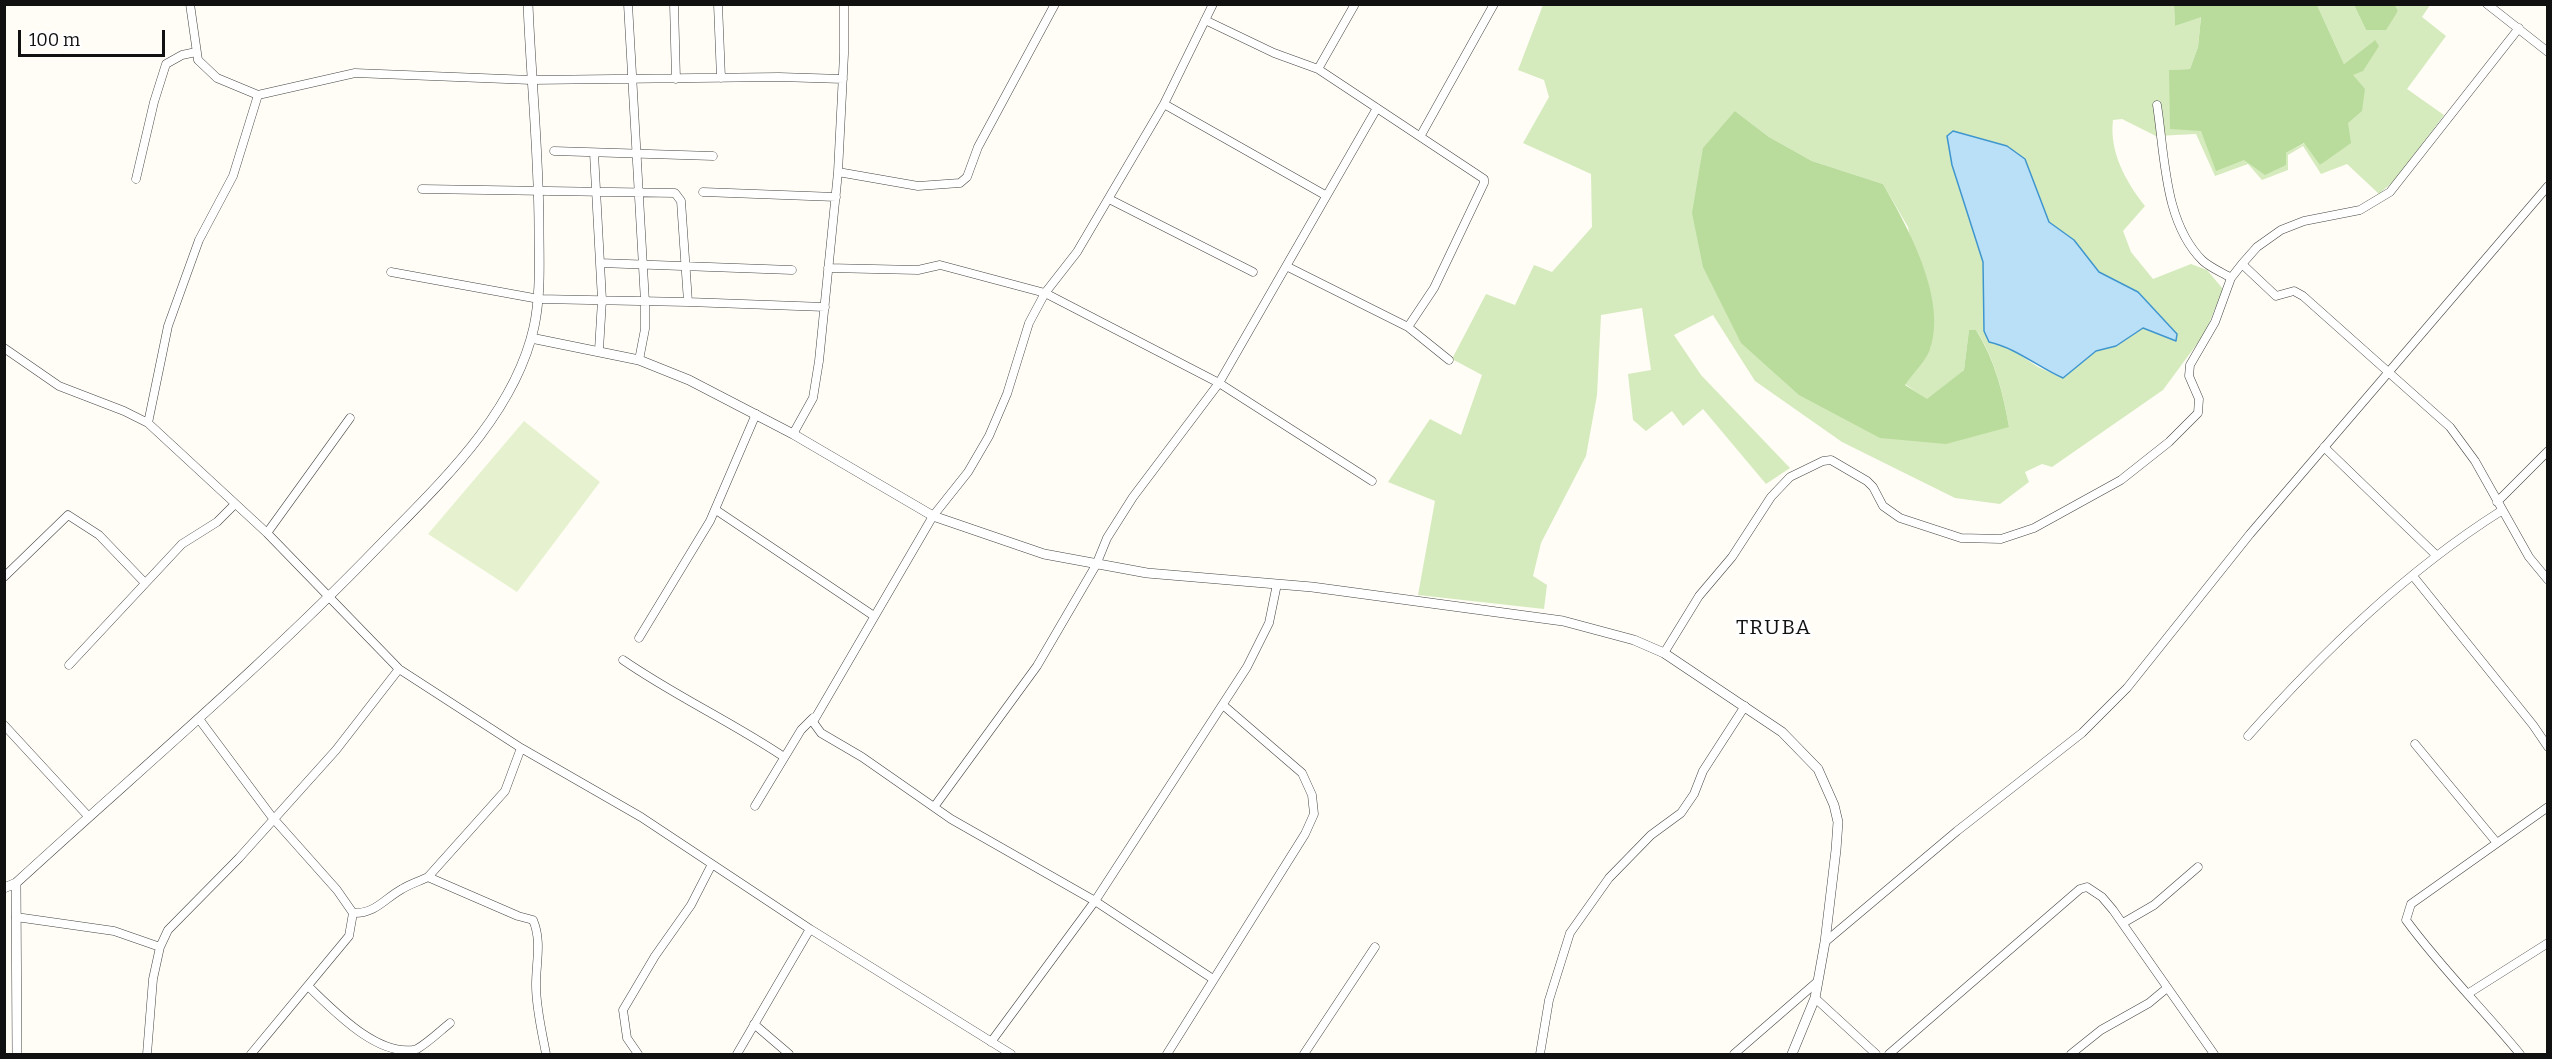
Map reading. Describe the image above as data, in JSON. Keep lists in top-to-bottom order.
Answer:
{
  "districts": ["TRUBA"],
  "scale_bar": "100 m"
}
